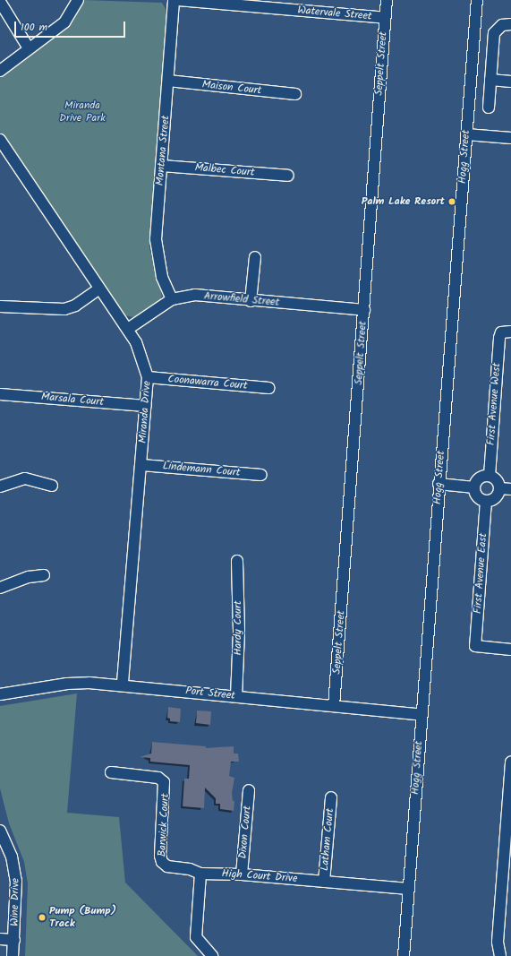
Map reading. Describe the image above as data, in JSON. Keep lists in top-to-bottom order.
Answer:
{
  "streets": {
    "street": [
      "Watervale Street",
      "Seppelt Street",
      "Maison Court",
      "Montana Street",
      "Hogg Street",
      "Malbec Court",
      "Arrowfield Street",
      "Coonawarra Court",
      "Marsala Court",
      "First Avenue West",
      "Miranda Drive",
      "Lindemann Court",
      "First Avenue East",
      "Hardy Court",
      "Port Street",
      "Barwick Court",
      "Dixon Court",
      "Latham Court",
      "High Court Drive",
      "Wine Drive"
    ]
  },
  "crossings": [
    ["Watervale Street", "Seppelt Street"],
    ["Seppelt Street", "Arrowfield Street"],
    ["Seppelt Street", "Port Street"],
    ["Maison Court", "Montana Street"],
    ["Montana Street", "Malbec Court"],
    ["Montana Street", "Arrowfield Street"],
    ["Hogg Street", "Port Street"],
    ["Hogg Street", "High Court Drive"],
    ["Arrowfield Street", "Miranda Drive"],
    ["Coonawarra Court", "Miranda Drive"],
    ["Marsala Court", "Miranda Drive"],
    ["First Avenue West", "First Avenue East"],
    ["Miranda Drive", "Lindemann Court"],
    ["Miranda Drive", "Port Street"],
    ["Hardy Court", "Port Street"],
    ["Barwick Court", "High Court Drive"],
    ["Dixon Court", "High Court Drive"],
    ["Latham Court", "High Court Drive"]
  ],
  "parks": ["Miranda Drive Park"],
  "places": ["Palm Lake Resort", "Pump (Bump) Track"],
  "scale_bar": "100 m"
}
